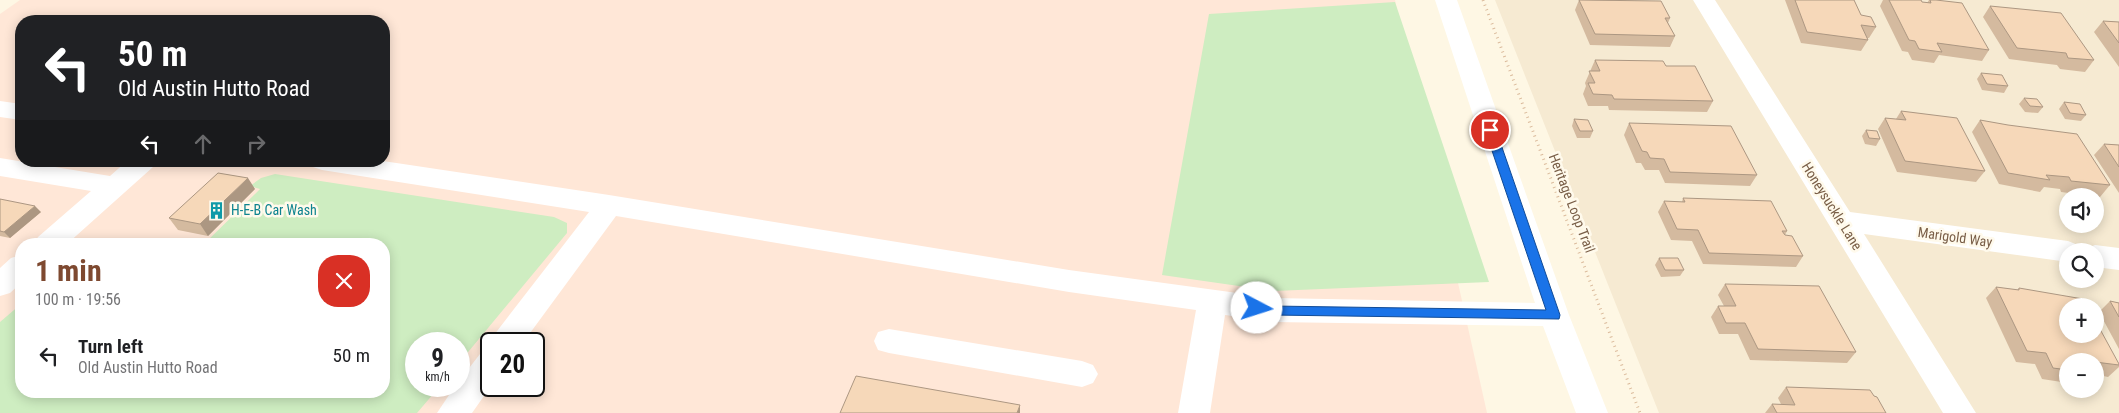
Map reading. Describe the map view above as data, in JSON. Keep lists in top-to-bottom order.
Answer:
{
  "streets": {
    "street": ["Honeysuckle Lane", "Marigold Way"],
    "path": ["Heritage Loop Trail"]
  },
  "crossings": [
    ["Honeysuckle Lane", "Marigold Way"]
  ],
  "places": {
    "building": ["H-E-B Car Wash"]
  },
  "page": {
    "turn": ["50 m", "Old Austin Hutto Road"],
    "map_buttons": ["+", "−"],
    "heading": ["1 min", "100 m · 19:56"],
    "list": [
      {
        "name": "Turn left",
        "note": "Old Austin Hutto Road",
        "value": "50 m"
      }
    ],
    "speed": "9 km/h",
    "limit": "20"
  }
}
